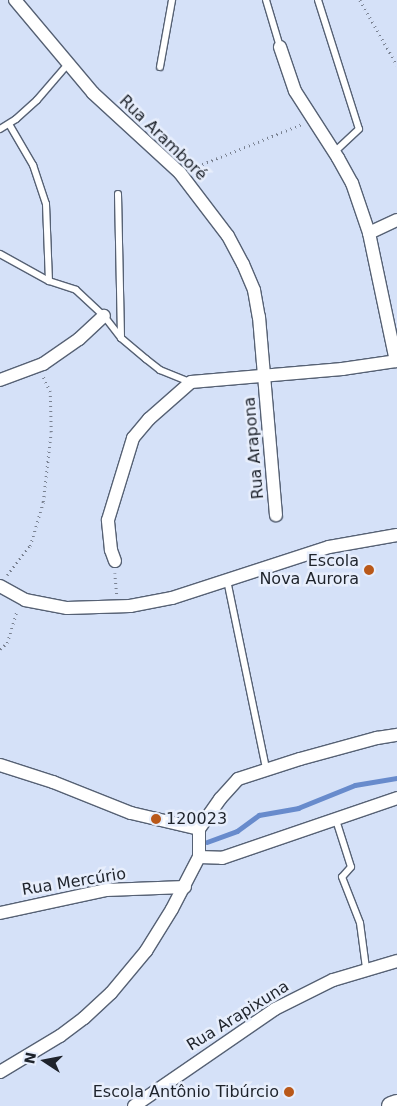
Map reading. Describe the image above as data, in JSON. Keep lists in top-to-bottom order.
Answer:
{
  "streets": {
    "street": [
      "Rua Aramboré",
      "Rua Arapona",
      "Rua Mercúrio",
      "Rua Arapixuna"
    ]
  },
  "crossings": [
    ["Rua Aramboré", "Rua Arapona"]
  ],
  "places": ["Escola Nova Aurora", "120023", "Escola Antônio Tibúrcio"],
  "north": "left"
}
